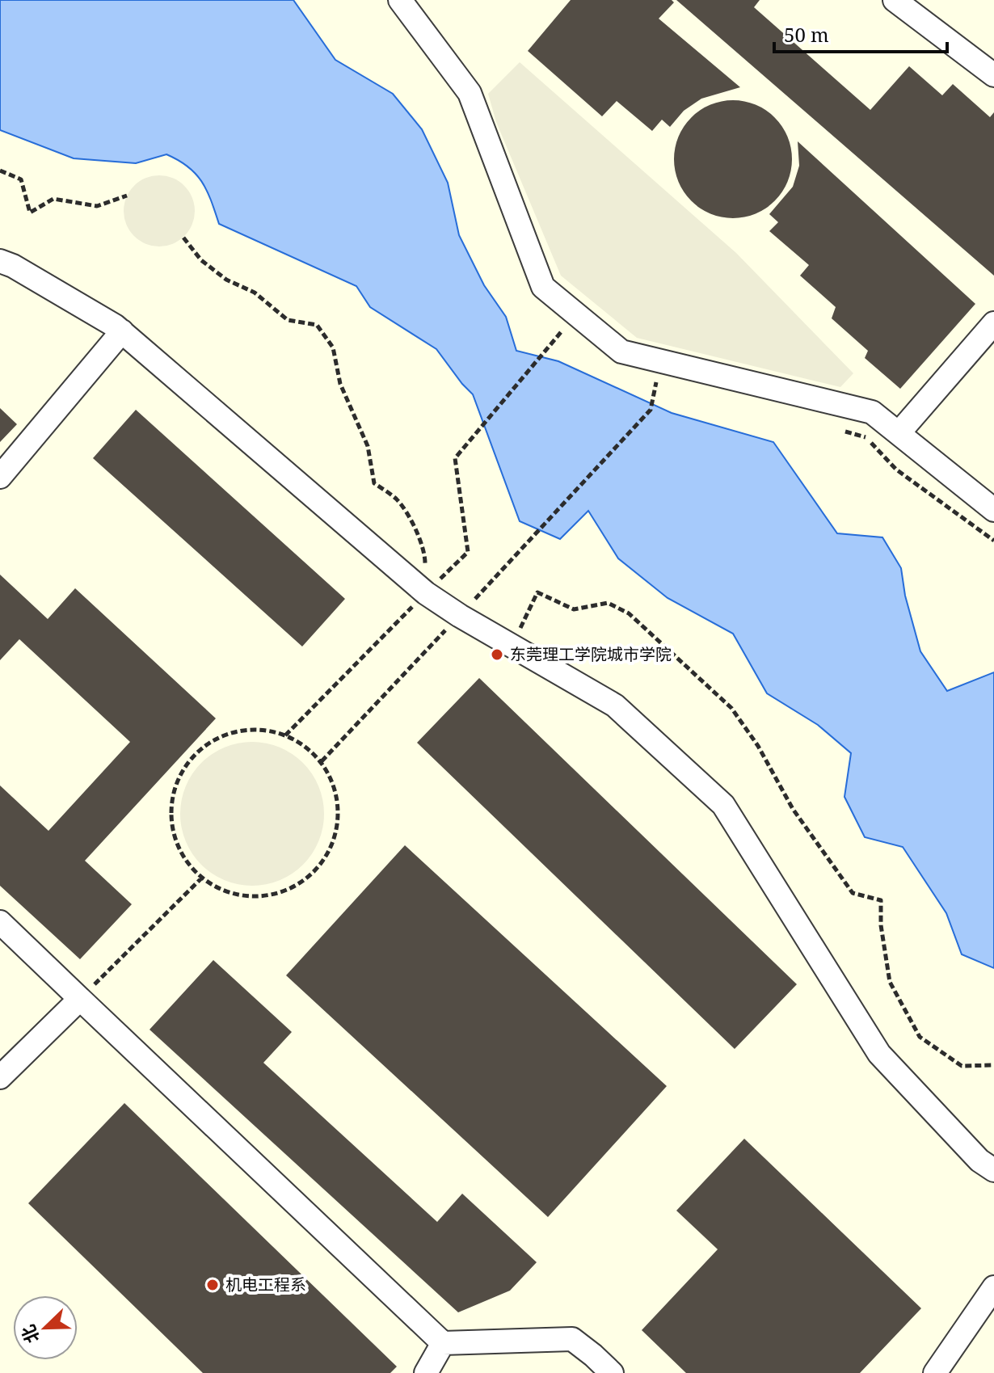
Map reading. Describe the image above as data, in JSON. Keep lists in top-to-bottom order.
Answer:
{
  "places": ["东莞理工学院城市学院", "机电工程系"],
  "scale_bar": "50 m",
  "north": "bottom left"
}
